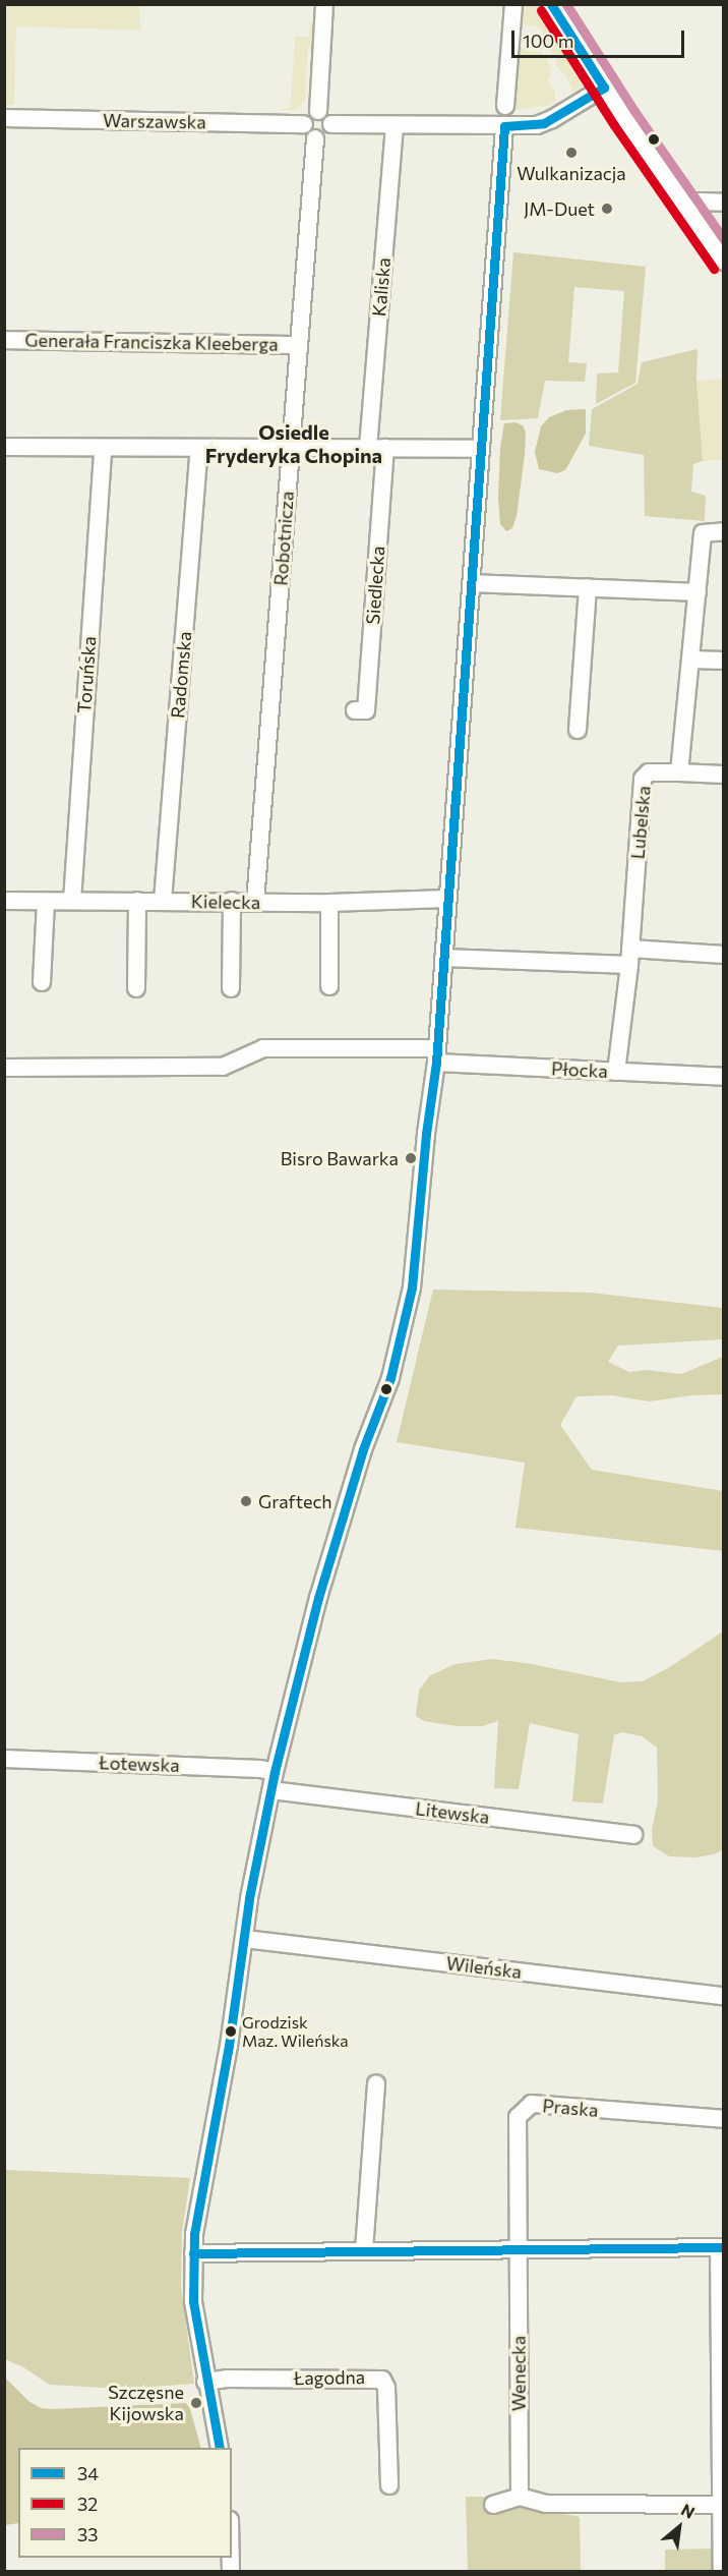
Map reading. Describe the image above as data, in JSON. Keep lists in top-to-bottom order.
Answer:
{
  "streets": {
    "street": [
      "Warszawska",
      "Kaliska",
      "Generała Franciszka Kleeberga",
      "Robotnicza",
      "Siedlecka",
      "Toruńska",
      "Radomska",
      "Lubelska",
      "Kielecka",
      "Płocka",
      "Łotewska",
      "Litewska",
      "Wileńska",
      "Praska",
      "Wenecka",
      "Łagodna"
    ]
  },
  "crossings": [
    ["Warszawska", "Robotnicza"],
    ["Kaliska", "Siedlecka"],
    ["Generała Franciszka Kleeberga", "Robotnicza"],
    ["Robotnicza", "Kielecka"],
    ["Toruńska", "Kielecka"],
    ["Radomska", "Kielecka"],
    ["Lubelska", "Płocka"],
    ["Praska", "Wenecka"]
  ],
  "districts": ["Osiedle Fryderyka Chopina"],
  "places": [
    "Wulkanizacja",
    "JM-Duet",
    "Bisro Bawarka",
    "Graftech",
    "Grodzisk Maz. Wileńska",
    "Szczęsne Kijowska"
  ],
  "lines": ["transit line 34", "transit line 33", "transit line 32"],
  "legend": ["34", "32", "33"],
  "scale_bar": "100 m",
  "north": "top right"
}
